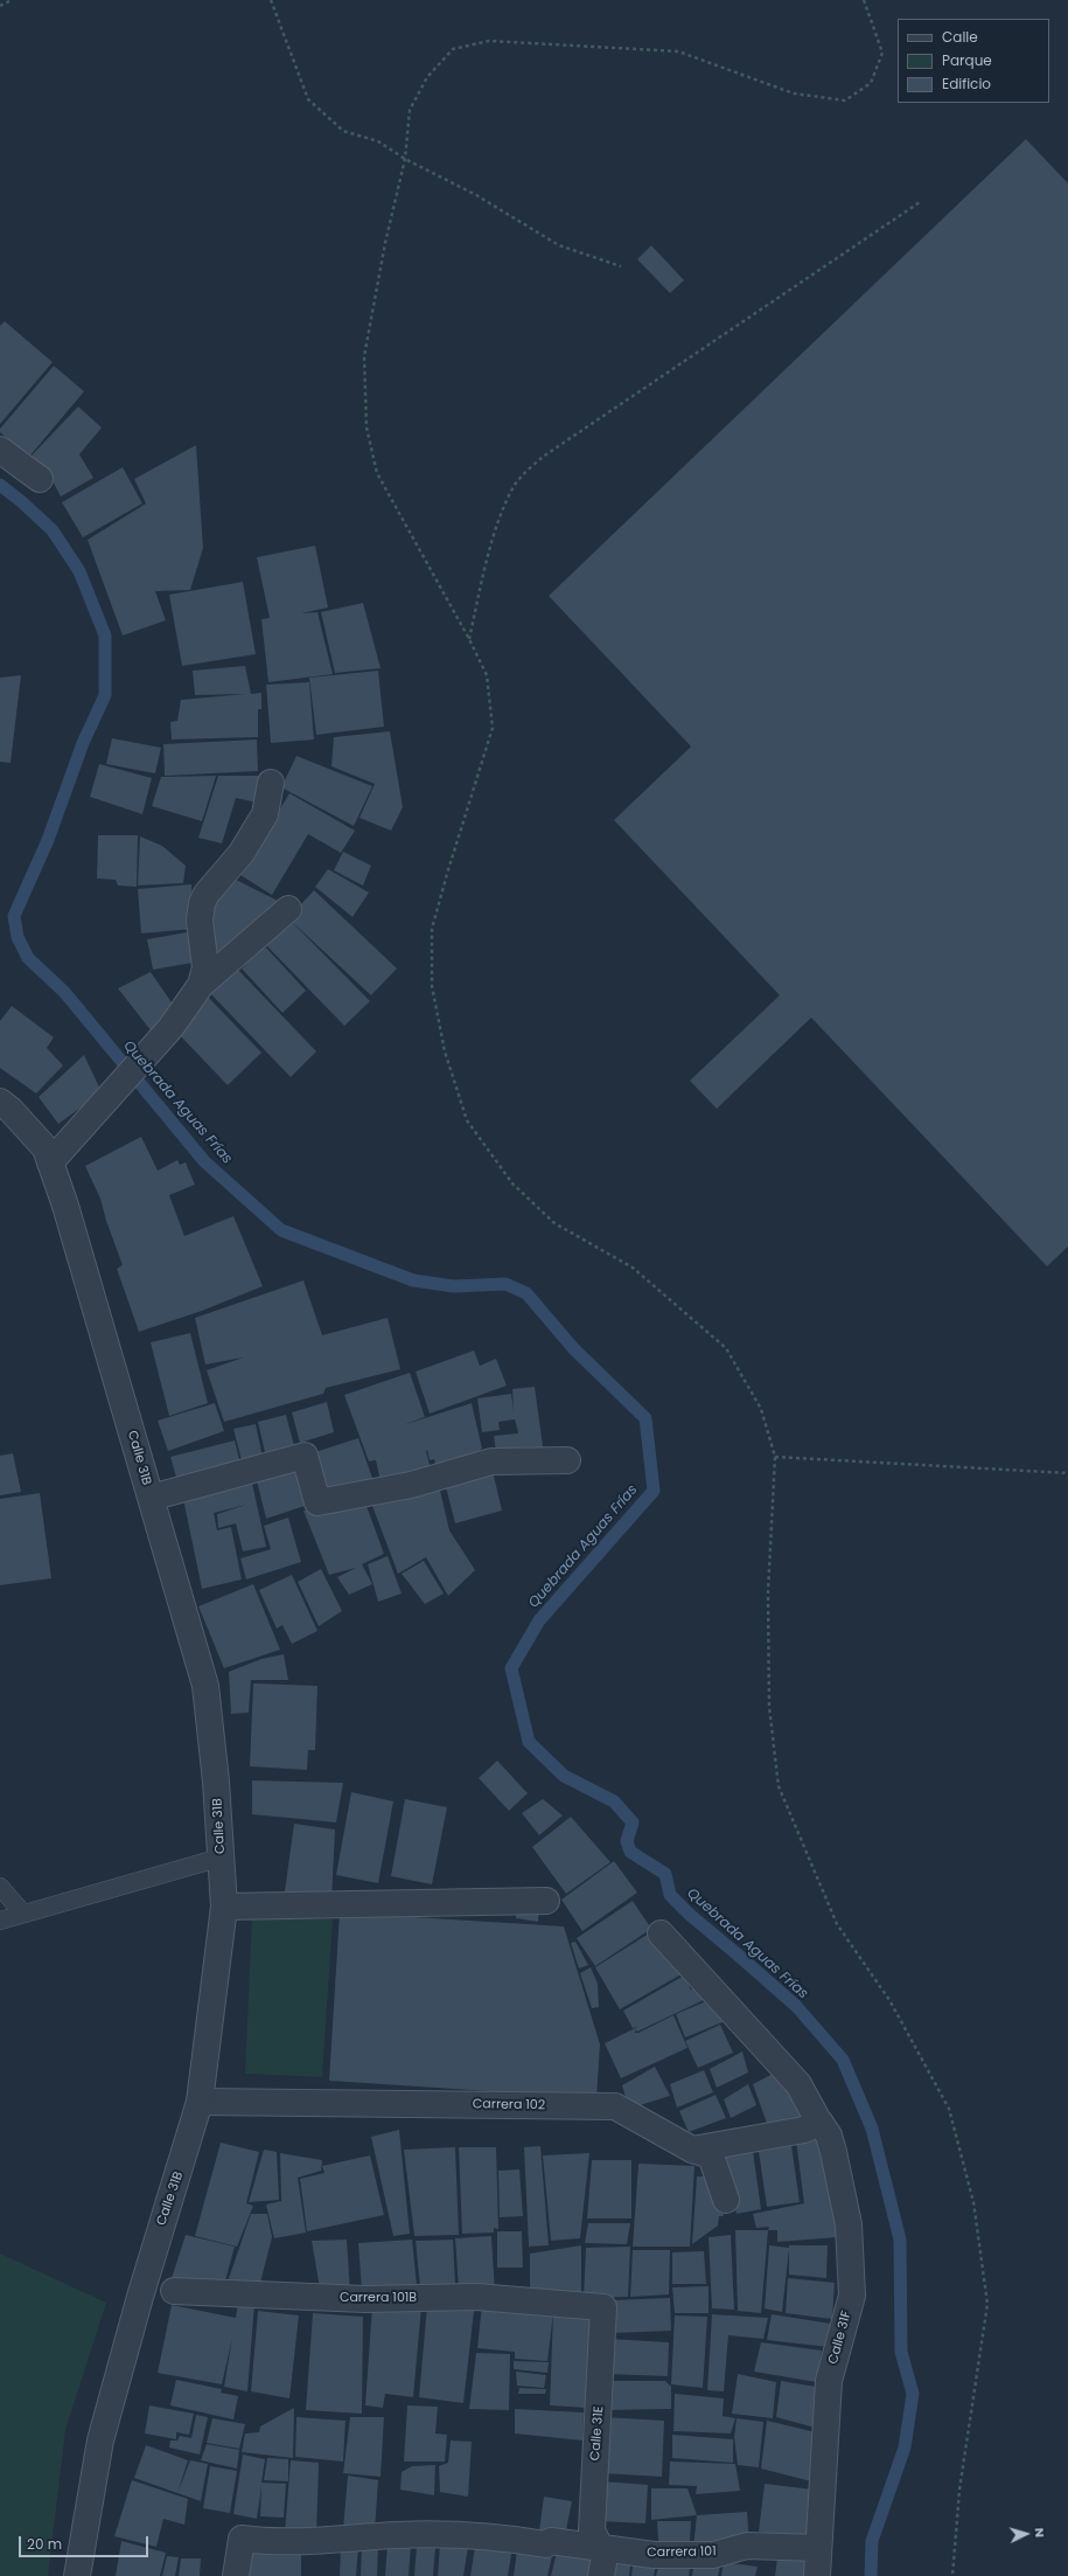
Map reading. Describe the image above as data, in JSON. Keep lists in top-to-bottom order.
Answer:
{
  "streets": {
    "street": [
      "Calle 31B",
      "Carrera 102",
      "Carrera 101B",
      "Calle 31F",
      "Calle 31E",
      "Carrera 101"
    ]
  },
  "crossings": [
    ["Calle 31B", "Carrera 102"],
    ["Carrera 101B", "Calle 31E"],
    ["Calle 31F", "Carrera 101"],
    ["Calle 31E", "Carrera 101"]
  ],
  "water": ["Quebrada Aguas Frías"],
  "legend": ["Calle", "Parque", "Edificio"],
  "scale_bar": "20 m",
  "north": "right"
}
